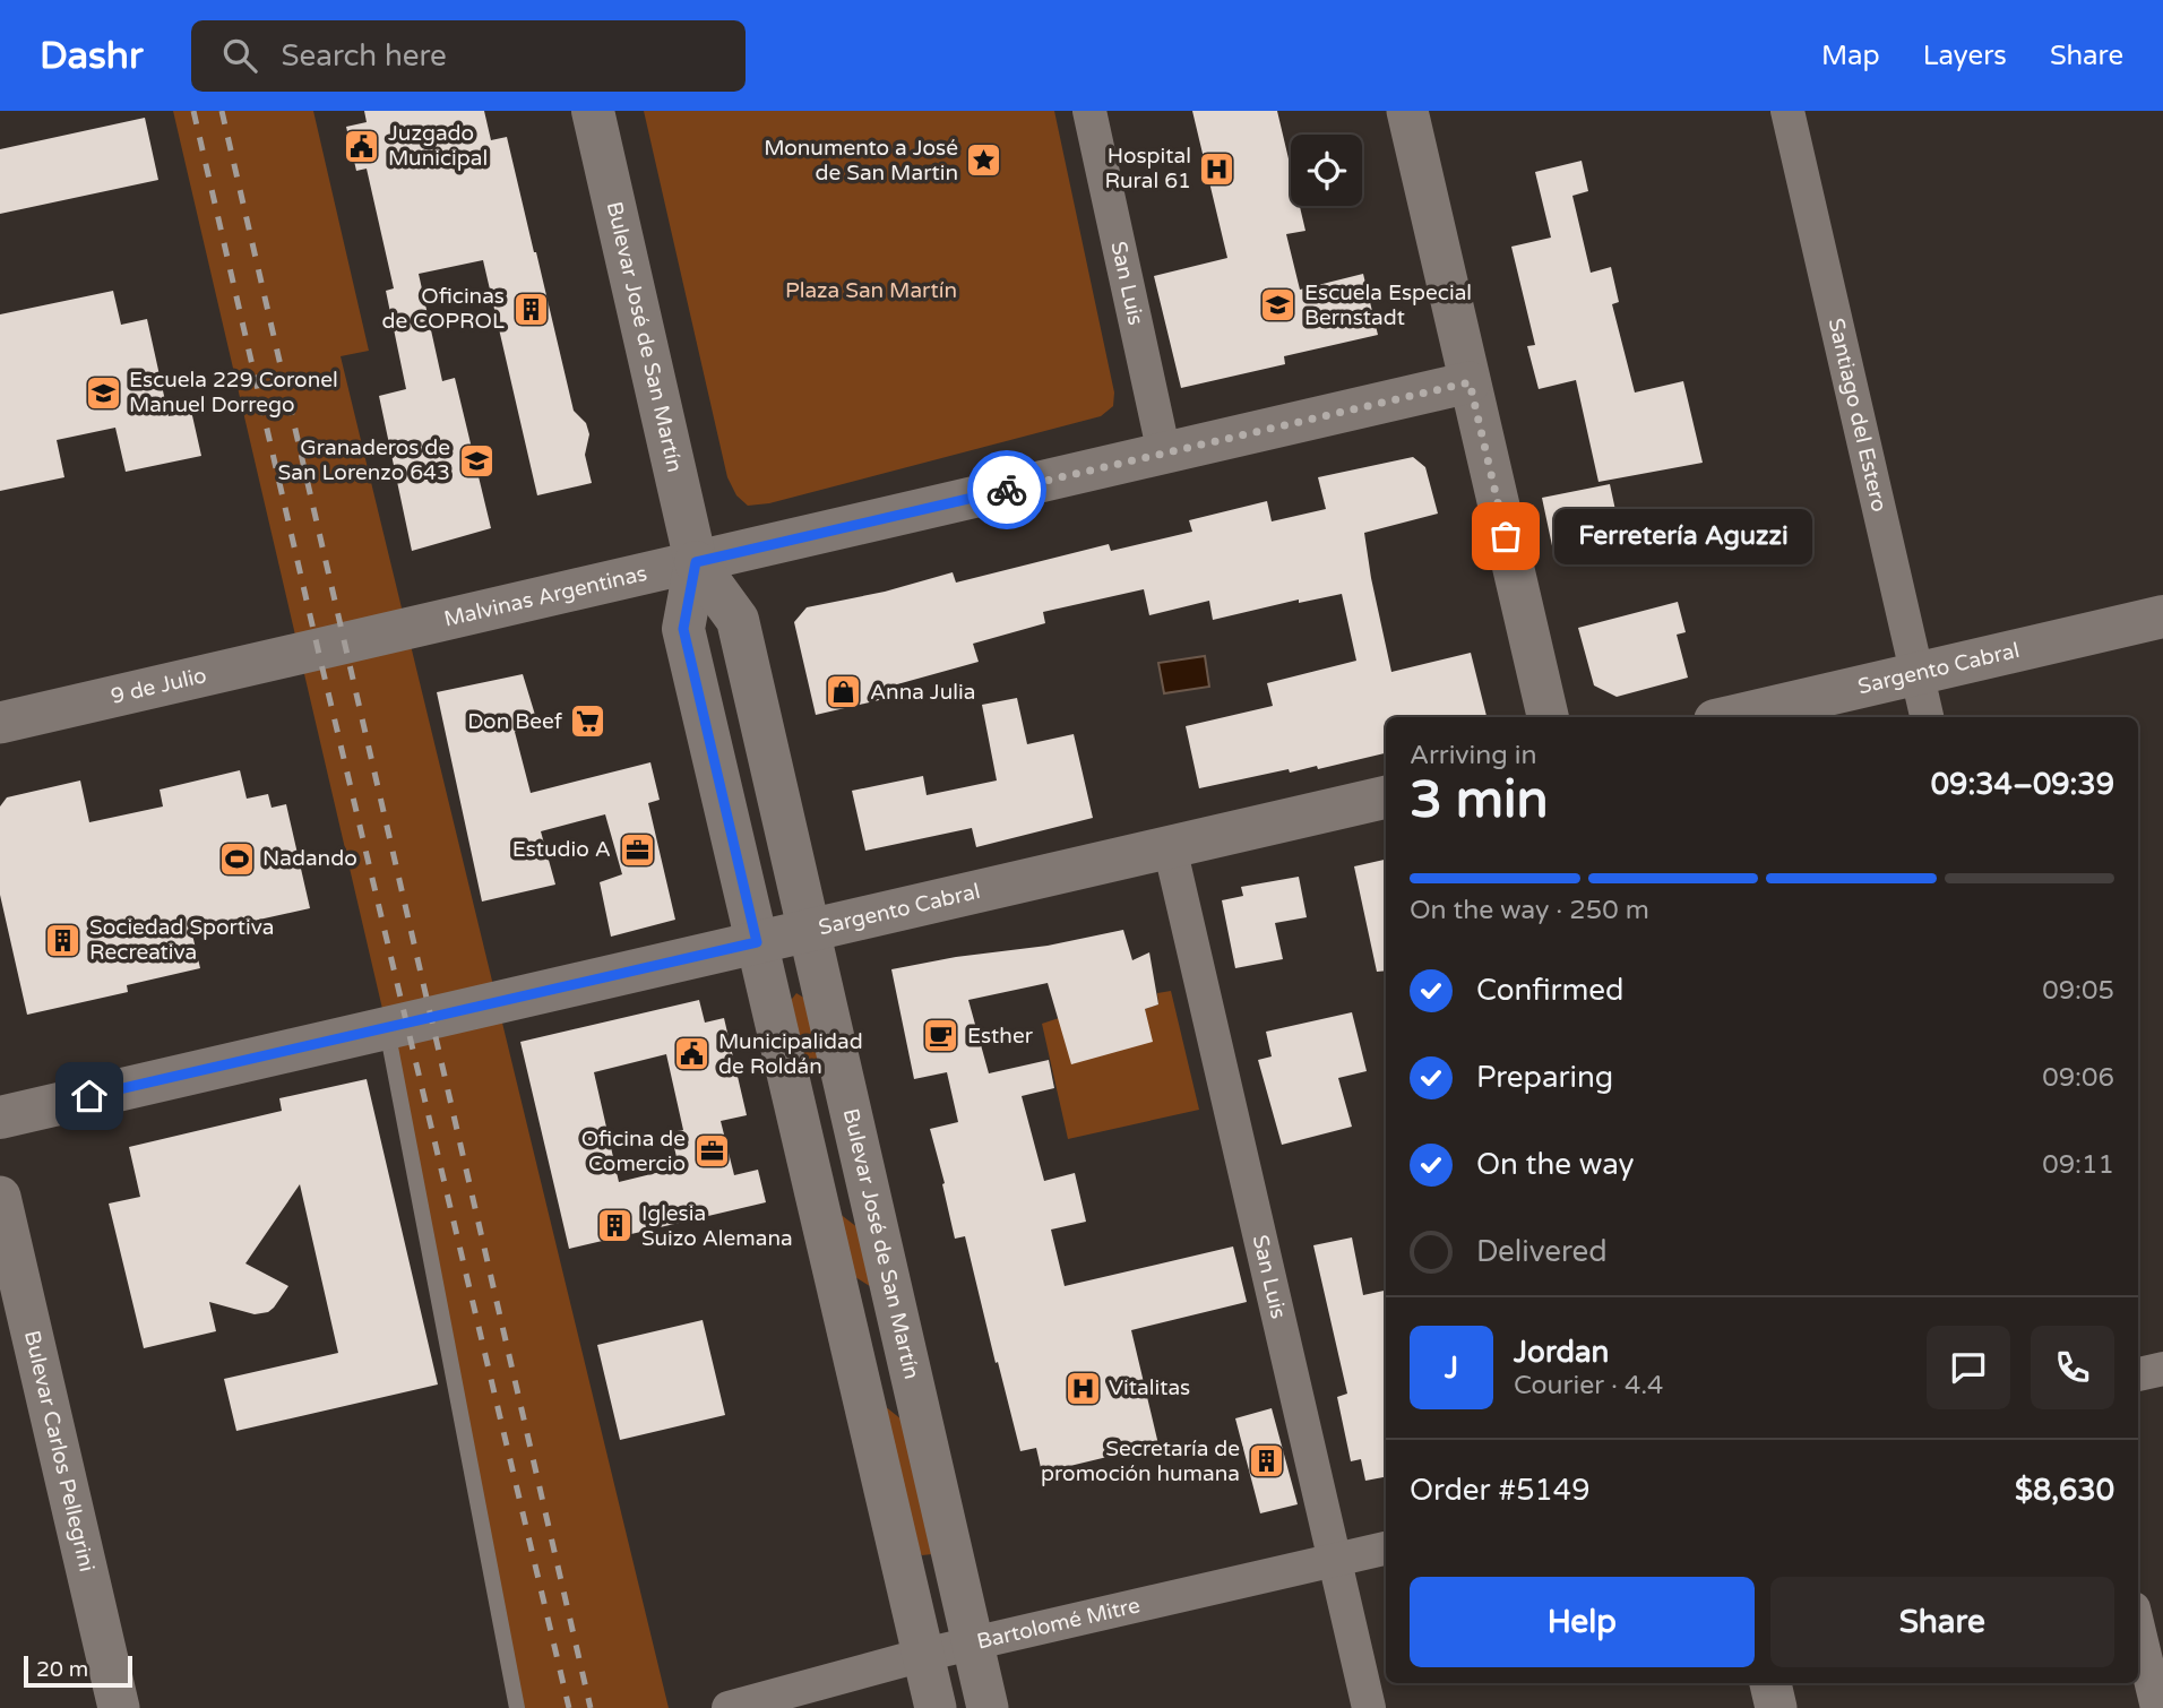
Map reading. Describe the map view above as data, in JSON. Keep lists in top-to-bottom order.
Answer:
{
  "streets": {
    "main road": ["Bulevar José de San Martín", "Sargento Cabral"],
    "street": [
      "San Luis",
      "Santiago del Estero",
      "Malvinas Argentinas",
      "9 de Julio",
      "Bulevar Carlos Pellegrini",
      "Bartolomé Mitre"
    ]
  },
  "crossings": [
    ["San Luis", "Malvinas Argentinas"],
    ["San Luis", "Sargento Cabral"],
    ["San Luis", "Bartolomé Mitre"],
    ["Bulevar José de San Martín", "Malvinas Argentinas"],
    ["Bulevar José de San Martín", "Sargento Cabral"],
    ["Bulevar José de San Martín", "Bartolomé Mitre"],
    ["Santiago del Estero", "Sargento Cabral"],
    ["Malvinas Argentinas", "9 de Julio"]
  ],
  "parks": ["Plaza San Martín"],
  "places": {
    "public building": ["Juzgado Municipal", "Municipalidad de Roldán"],
    "place": ["Monumento a José de San Martin"],
    "hospital": ["Hospital Rural 61", "Vitalitas"],
    "school or university": ["Escuela Especial Bernstadt", "Escuela 229 Coronel Manuel Dorrego", "Granaderos de San Lorenzo 643"],
    "building": [
      "Oficinas de COPROL",
      "Sociedad Sportiva Recreativa",
      "Iglesia Suizo Alemana",
      "Secretaría de promoción humana"
    ],
    "other": ["Ferretería Aguzzi"],
    "shop": ["Anna Julia"],
    "supermarket": ["Don Beef"],
    "office": ["Estudio A", "Oficina de Comercio"],
    "sports": ["Nadando"],
    "cafe": ["Esther"]
  },
  "scale_bar": "20 m",
  "page": {
    "header": "Dashr",
    "search": "Search here",
    "nav": ["Map", "Layers", "Share"],
    "bubble": "Ferretería Aguzzi",
    "heading": ["3 min", "Arriving in", "09:34–09:39"],
    "panel": [
      "Jordan",
      "Courier · 4.4",
      "Order #5149",
      "$8,630"
    ],
    "bar": "On the way · 250 m",
    "list": [
      ["Confirmed", "09:05"],
      ["Preparing", "09:06"],
      ["On the way", "09:11"],
      "Delivered"
    ],
    "round": "J",
    "buttons": ["Help", "Share"],
    "scale": "20 m"
  }
}
